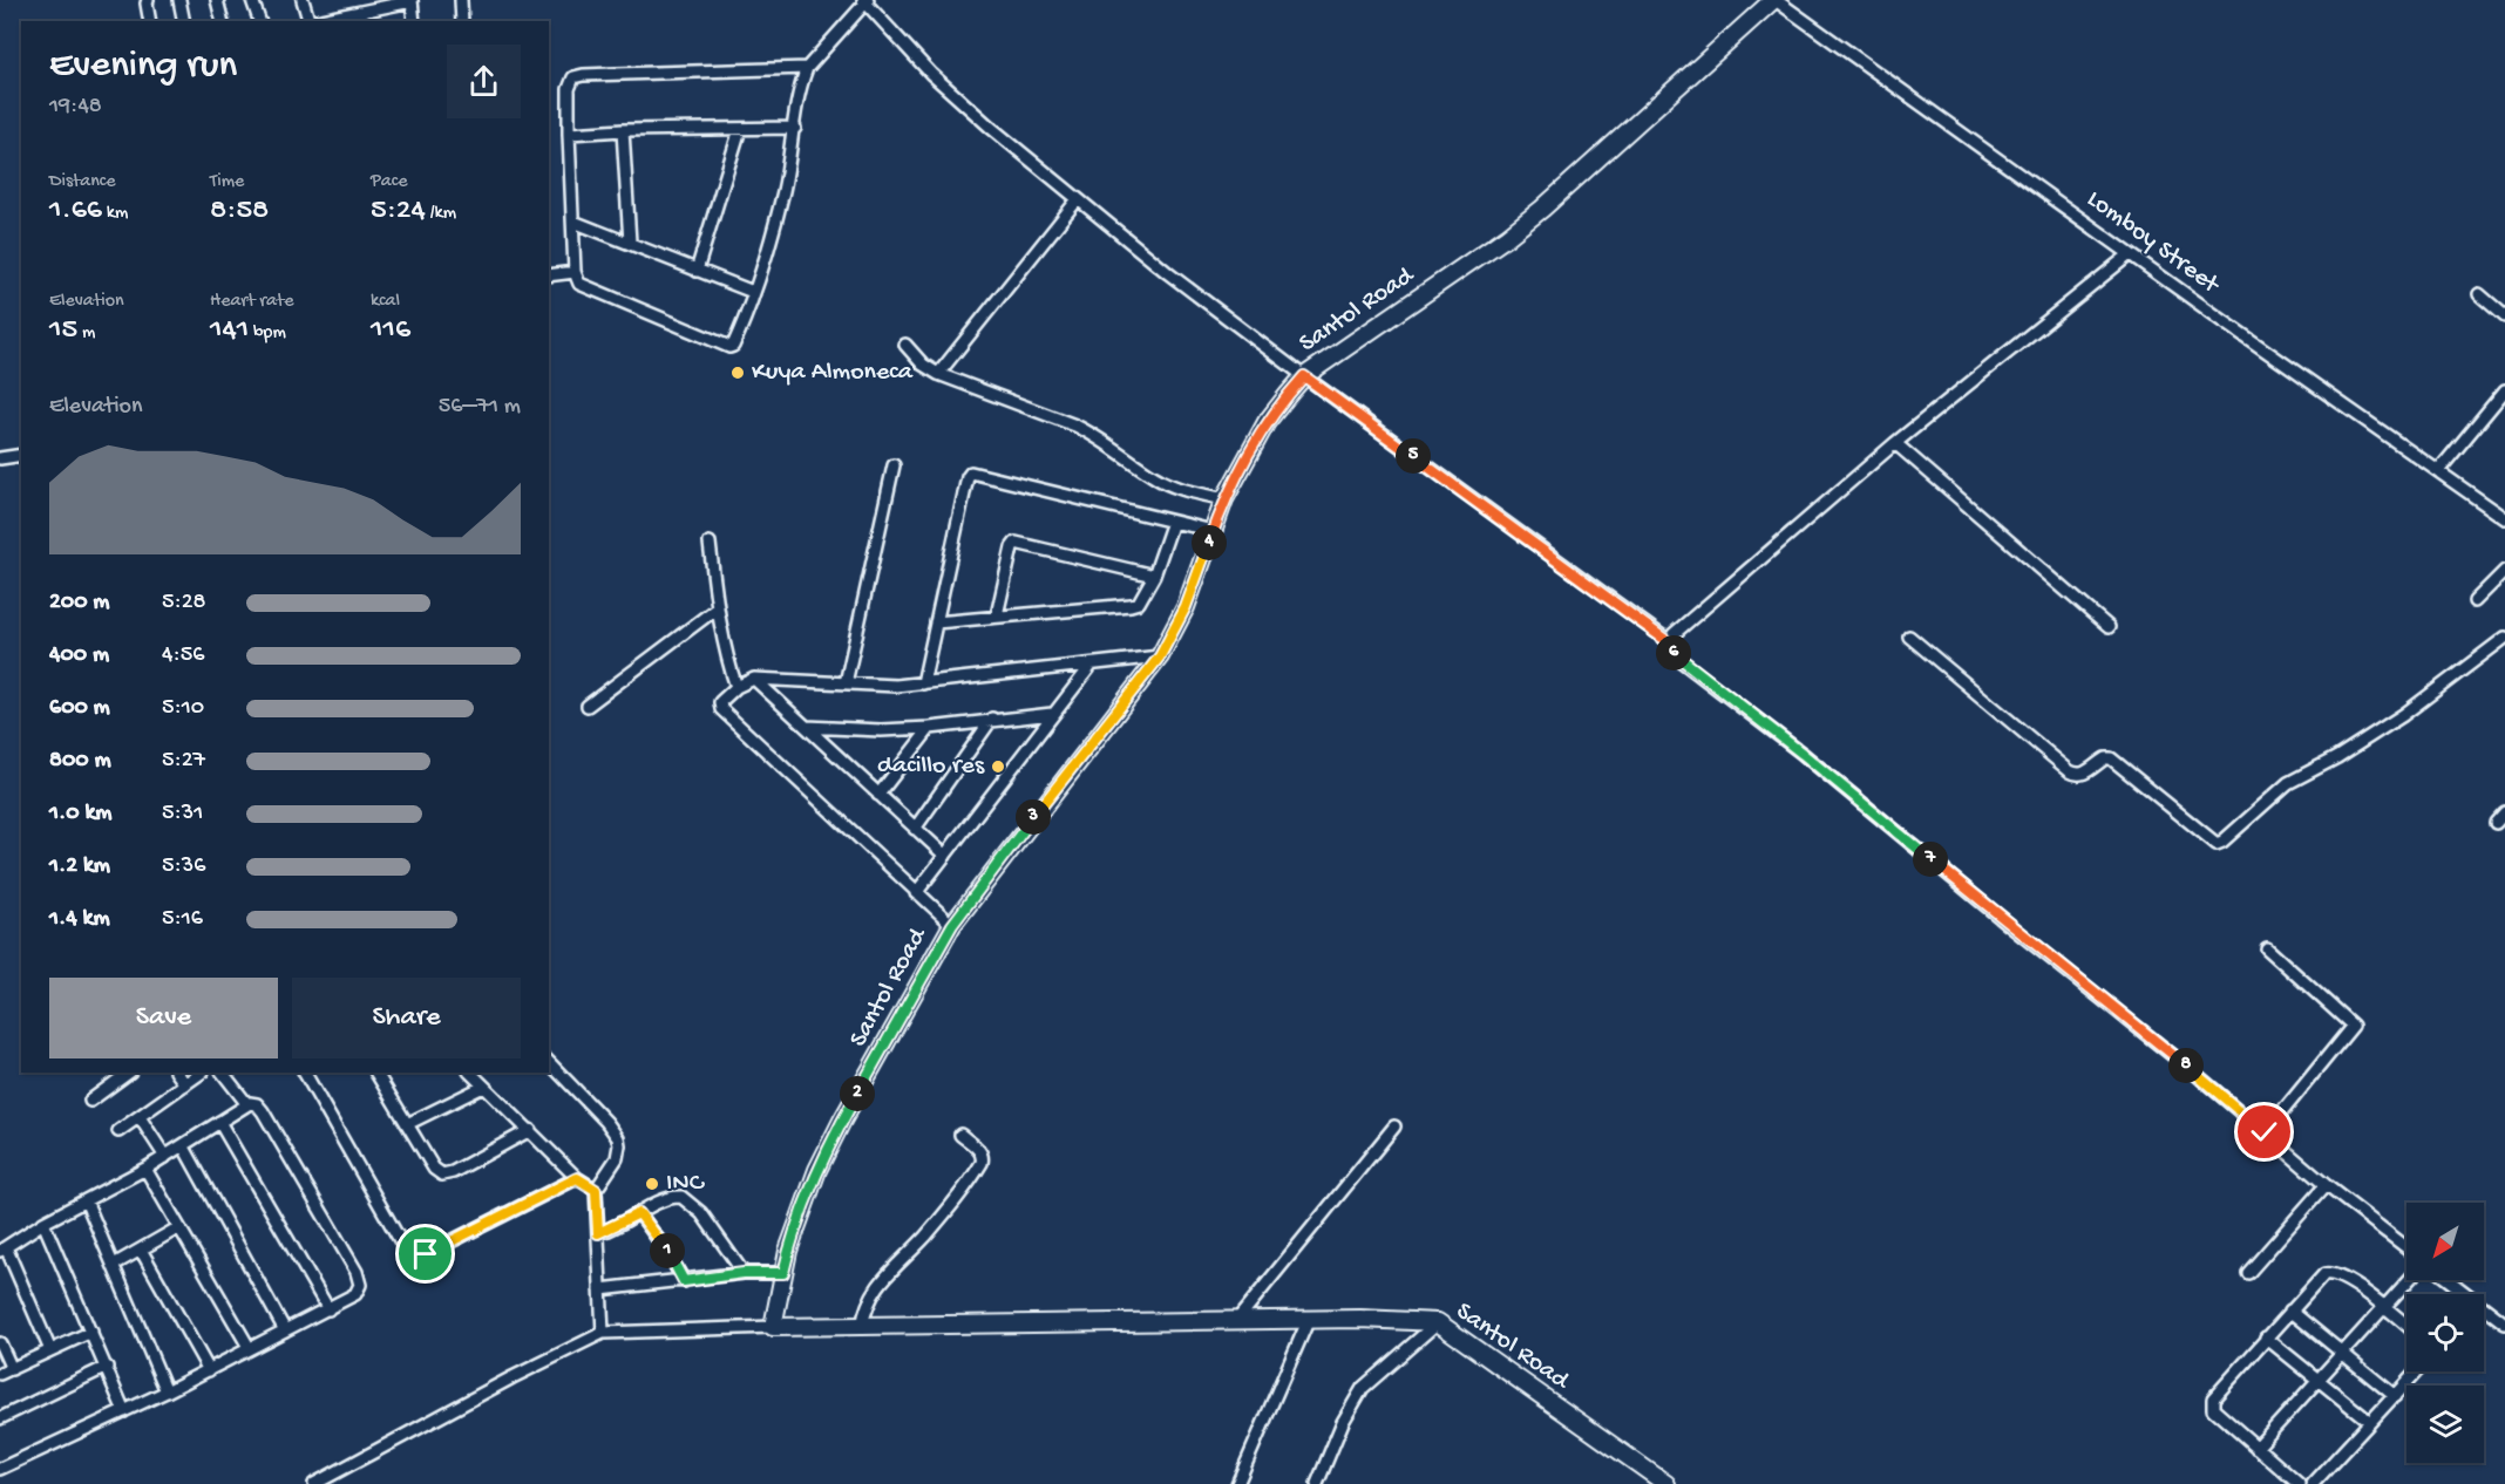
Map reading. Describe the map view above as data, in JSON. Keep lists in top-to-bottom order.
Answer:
{
  "streets": {
    "street": ["Lomboy Street", "Santol Road"]
  },
  "crossings": [
    ["Lomboy Street", "Santol Road"]
  ],
  "places": ["Kuya Almoneca", "dacillo res", "INC"],
  "north": "bottom left",
  "page": {
    "heading": ["Evening run", "19:48"],
    "stats": [
      ["Distance", "1.66 km"],
      ["Time", "8:58"],
      ["Pace", "5:24 /km"],
      ["Elevation", "15 m"],
      ["Heart rate", "141 bpm"],
      ["kcal", "116"]
    ],
    "chart": ["Elevation", "56–71 m"],
    "pins": [
      "5",
      "4",
      "6",
      "3",
      "7",
      "8",
      "2",
      "1"
    ],
    "list": [
      {
        "name": "200 m",
        "note": "5:28"
      },
      {
        "name": "400 m",
        "note": "4:56"
      },
      {
        "name": "600 m",
        "note": "5:10"
      },
      {
        "name": "800 m",
        "note": "5:27"
      },
      {
        "name": "1.0 km",
        "note": "5:31"
      },
      {
        "name": "1.2 km",
        "note": "5:36"
      },
      {
        "name": "1.4 km",
        "note": "5:16"
      }
    ],
    "buttons": ["Save", "Share"]
  }
}
